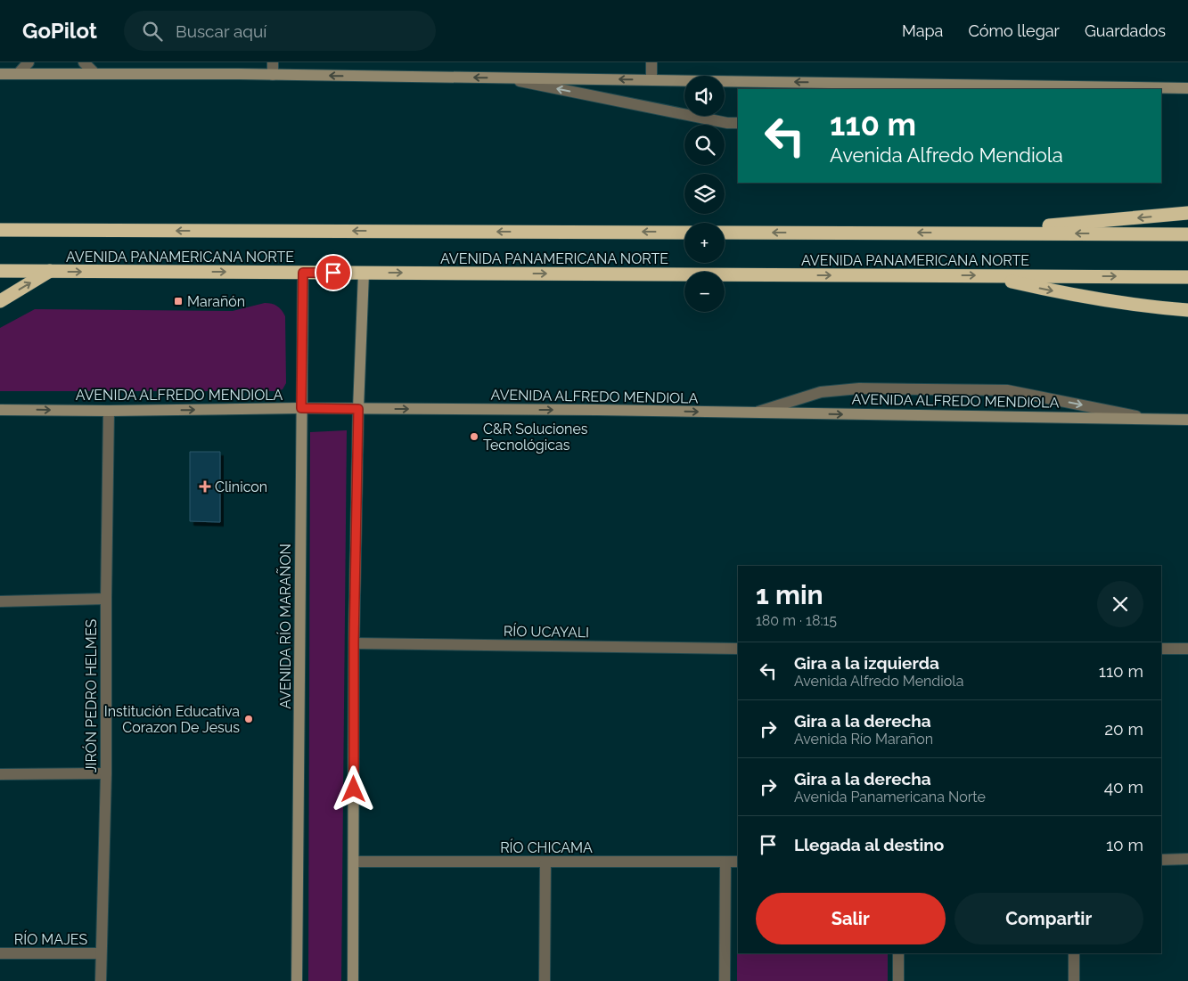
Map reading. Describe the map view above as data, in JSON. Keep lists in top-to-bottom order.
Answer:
{
  "streets": {
    "highway": ["AVENIDA PANAMERICANA NORTE"],
    "main road": ["AVENIDA ALFREDO MENDIOLA", "AVENIDA RÍO MARAÑON"],
    "street": [
      "RÍO UCAYALI",
      "JIRÓN PEDRO HELMES",
      "RÍO CHICAMA",
      "RÍO MAJES"
    ]
  },
  "crossings": [
    ["AVENIDA PANAMERICANA NORTE", "AVENIDA RÍO MARAÑON"],
    ["AVENIDA ALFREDO MENDIOLA", "AVENIDA RÍO MARAÑON"],
    ["AVENIDA ALFREDO MENDIOLA", "JIRÓN PEDRO HELMES"],
    ["JIRÓN PEDRO HELMES", "RÍO MAJES"]
  ],
  "one_way": ["AVENIDA ALFREDO MENDIOLA"],
  "places": {
    "transit": ["Marañón"],
    "other": ["C&R Soluciones Tecnológicas", "Institución Educativa Corazon De Jesus"],
    "health": ["Clinicon"]
  },
  "page": {
    "header": "GoPilot",
    "search": "Buscar aquí",
    "nav": ["Mapa", "Cómo llegar", "Guardados"],
    "map_buttons": ["+", "−"],
    "turn": ["110 m", "Avenida Alfredo Mendiola"],
    "heading": ["1 min", "180 m · 18:15"],
    "list": [
      {
        "name": "Gira a la izquierda",
        "note": "Avenida Alfredo Mendiola",
        "value": "110 m"
      },
      {
        "name": "Gira a la derecha",
        "note": "Avenida Río Marañon",
        "value": "20 m"
      },
      {
        "name": "Gira a la derecha",
        "note": "Avenida Panamericana Norte",
        "value": "40 m"
      },
      {
        "name": "Llegada al destino",
        "value": "10 m"
      }
    ],
    "buttons": ["Salir", "Compartir"]
  }
}
